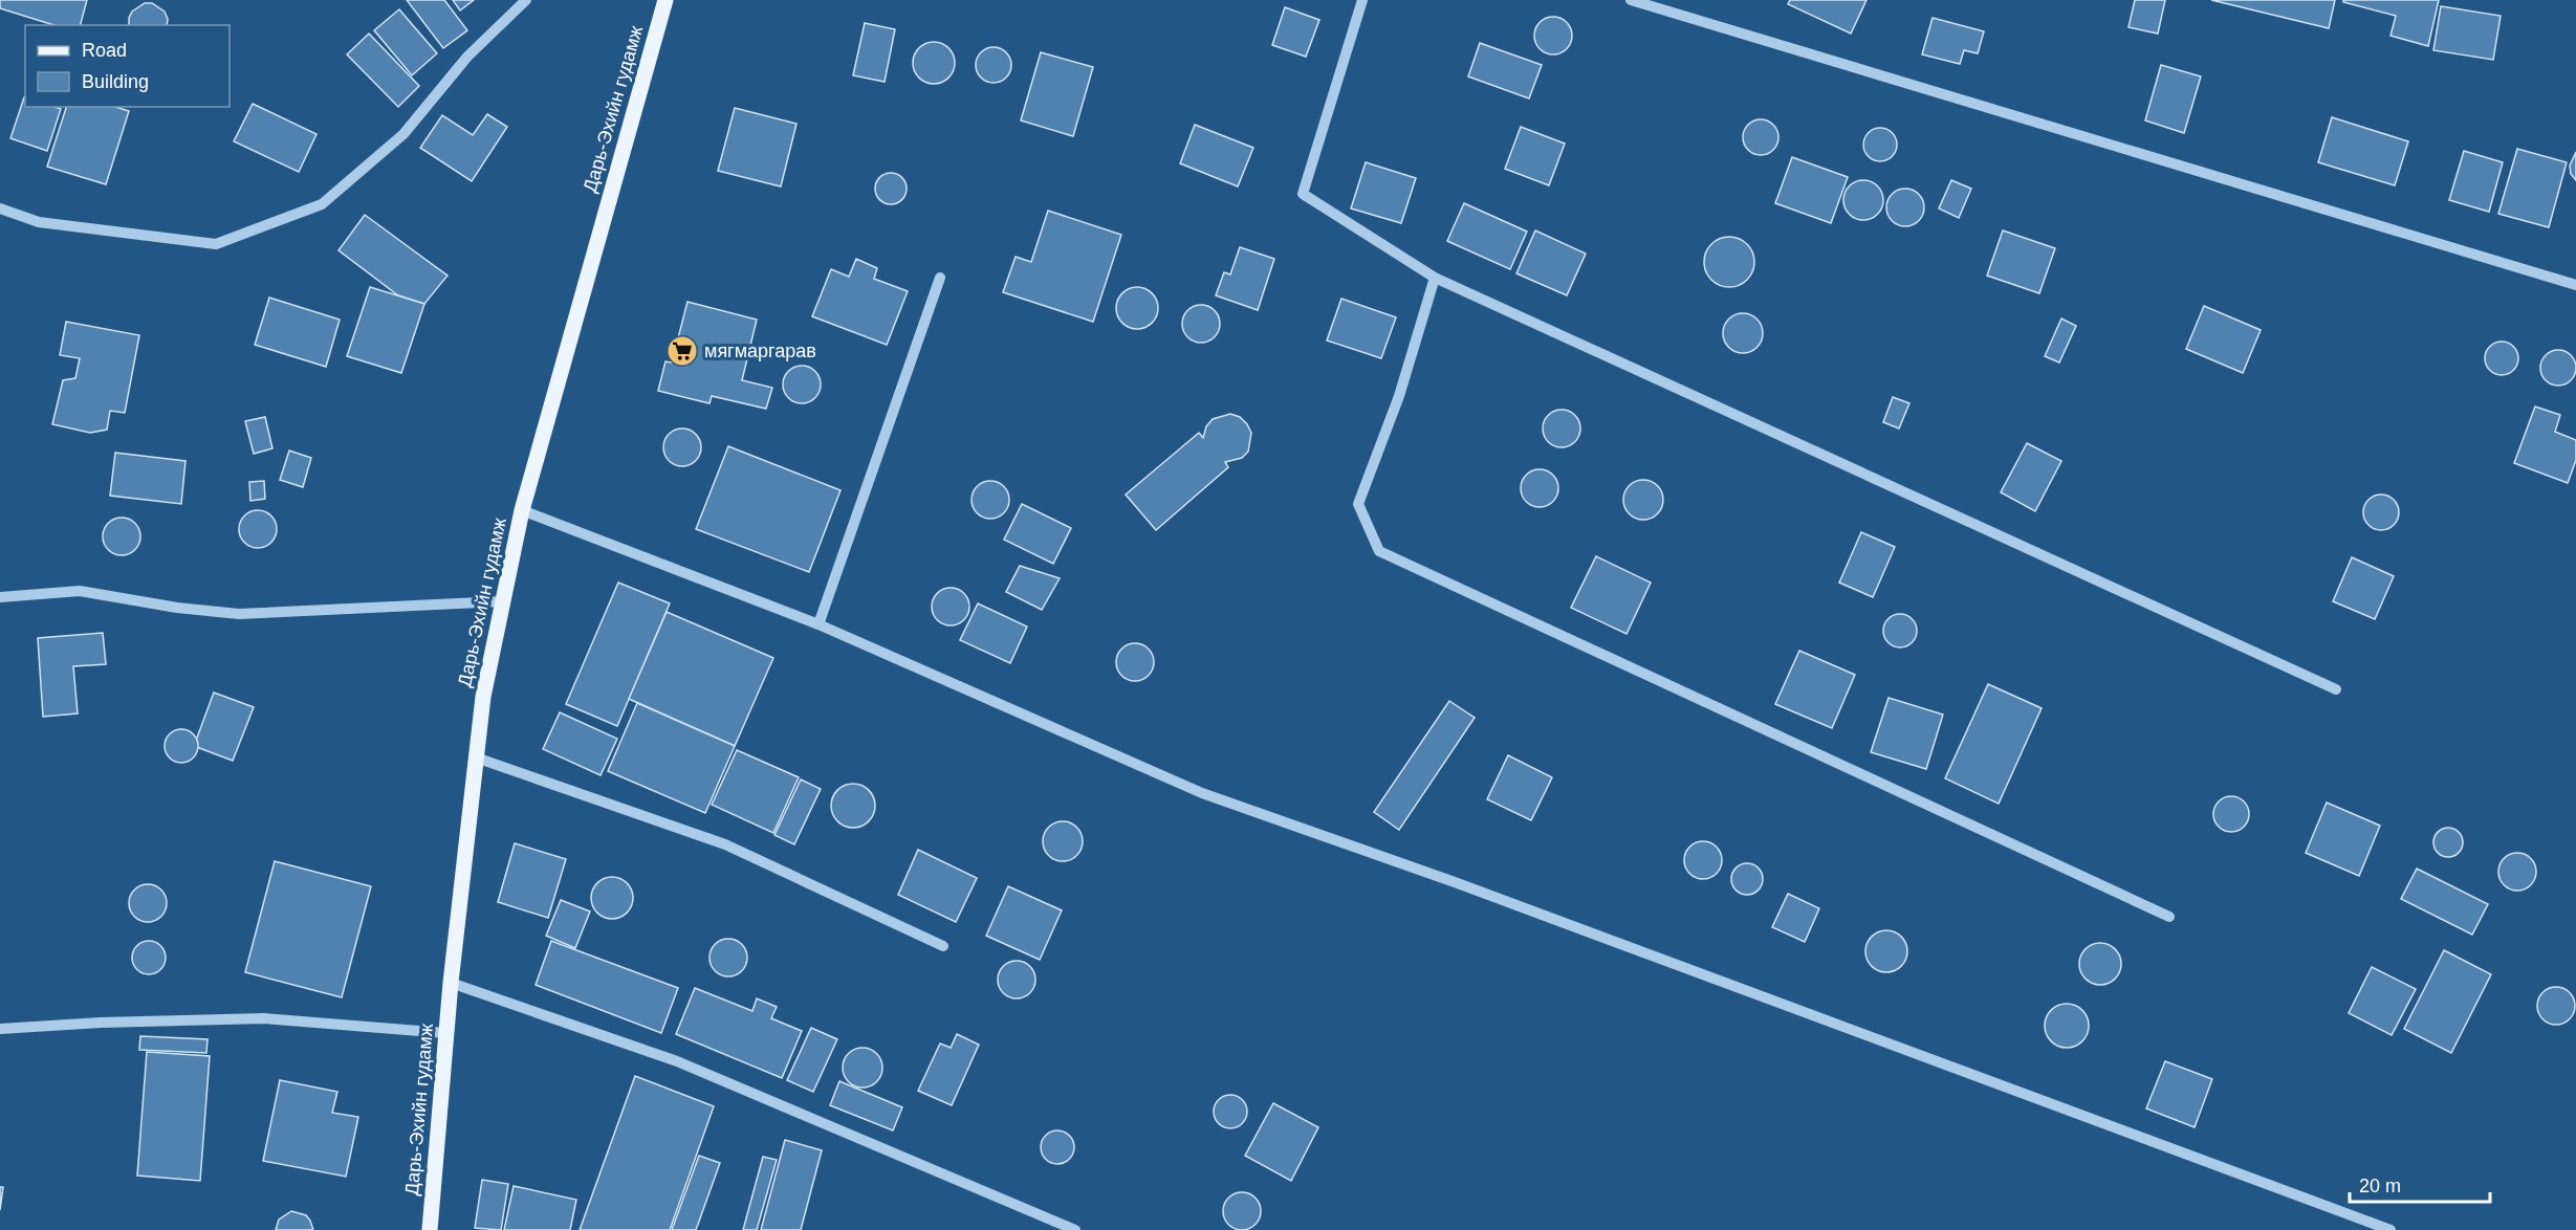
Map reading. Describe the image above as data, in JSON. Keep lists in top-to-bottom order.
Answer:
{
  "streets": {
    "main road": ["Дарь-Эхийн гудамж"]
  },
  "places": {
    "supermarket": ["мягмаргарав"]
  },
  "legend": ["Road", "Building"],
  "scale_bar": "20 m"
}
